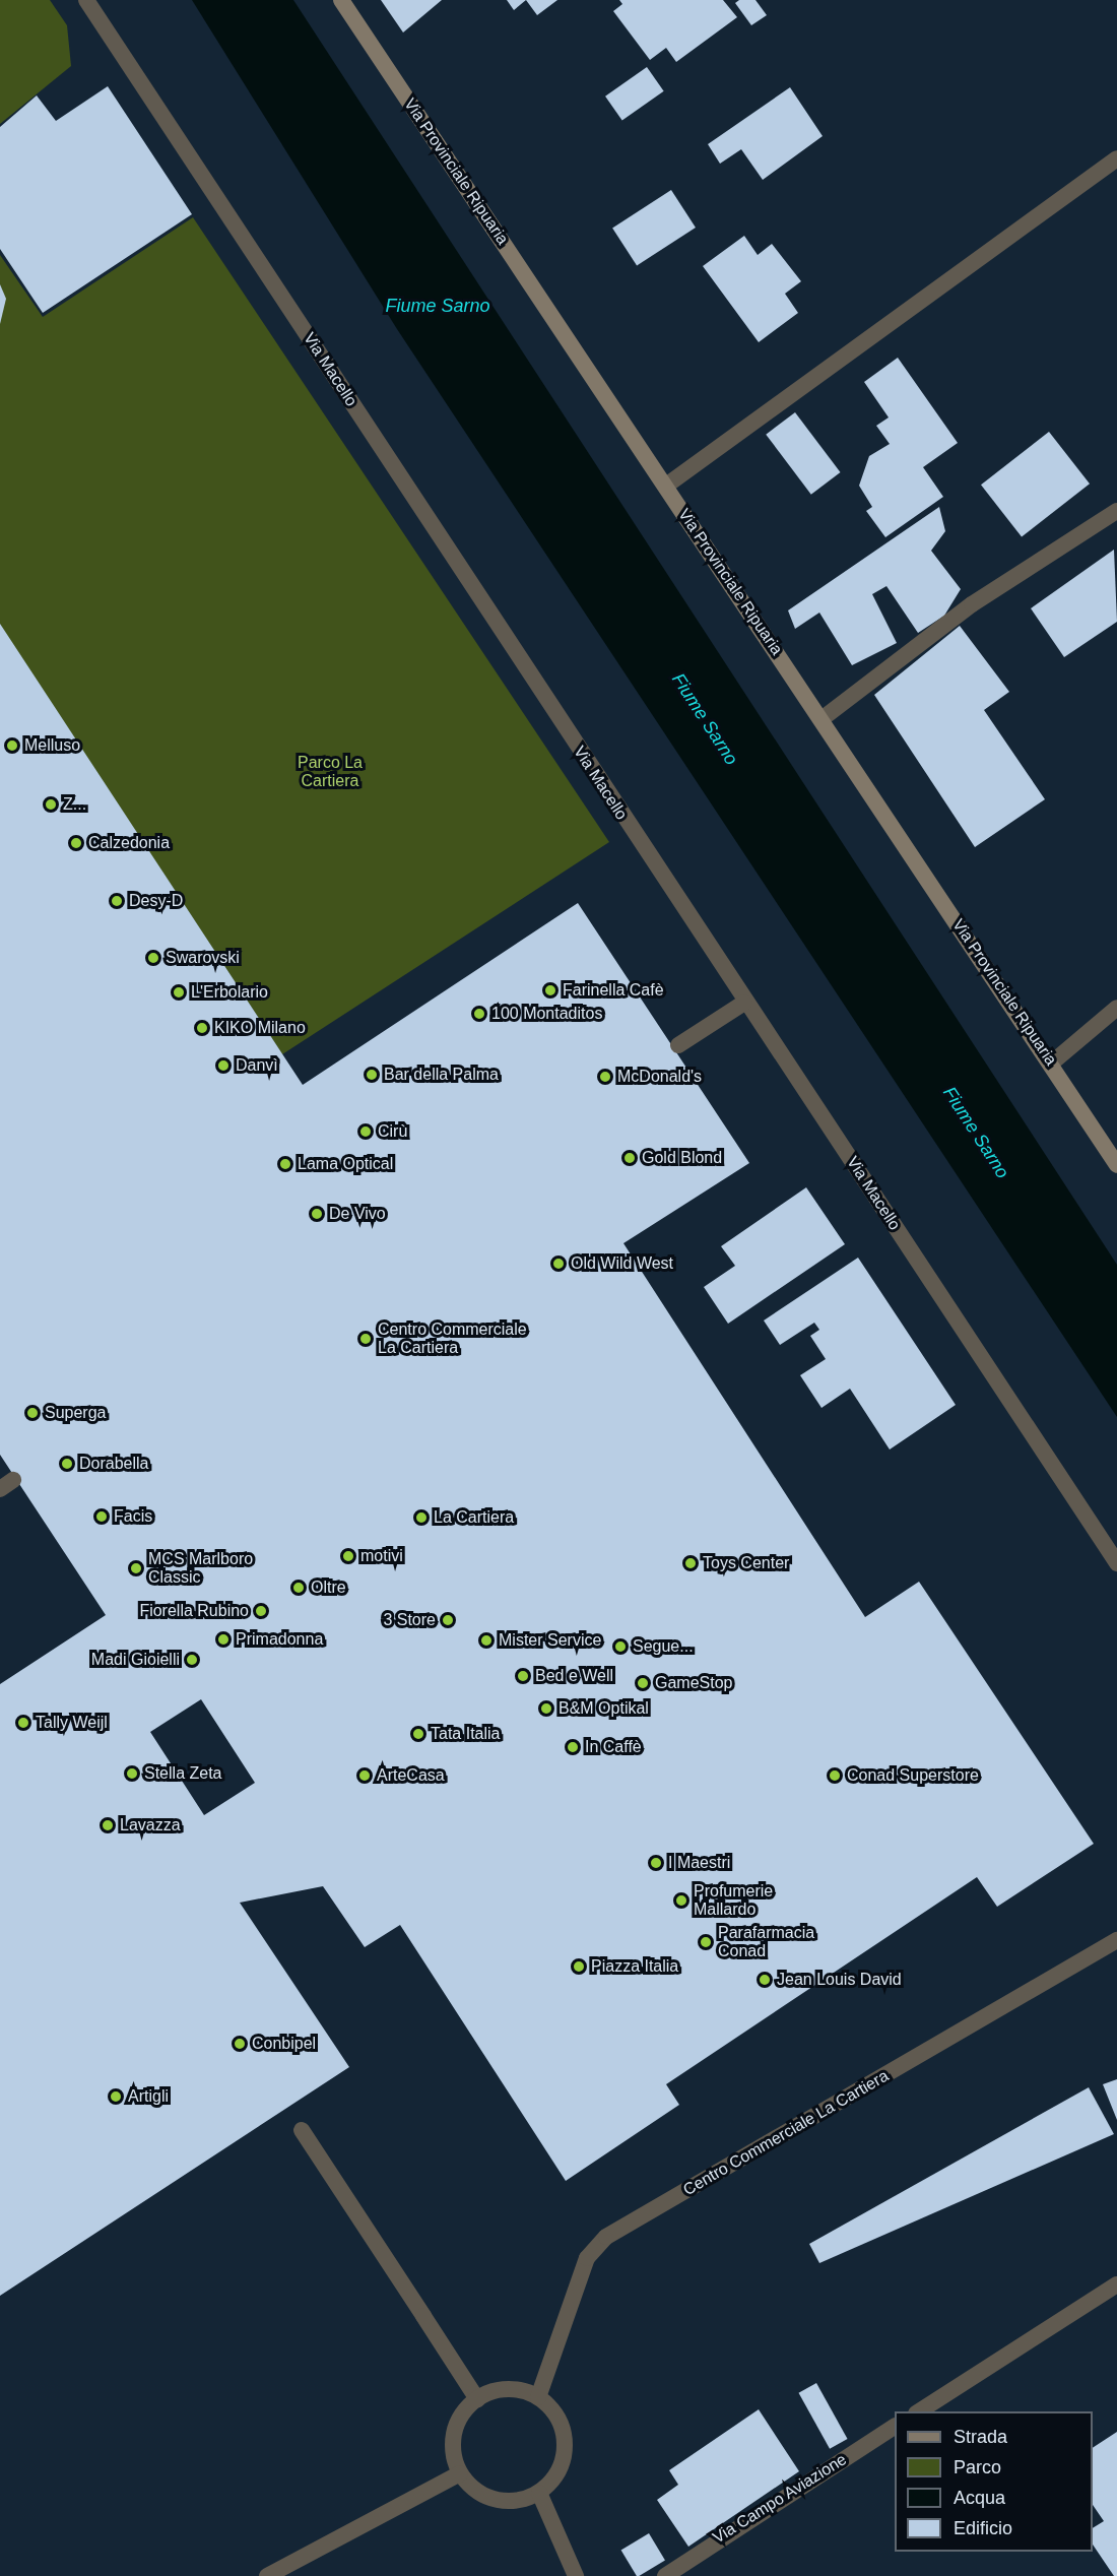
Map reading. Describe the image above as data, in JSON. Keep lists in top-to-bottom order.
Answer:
{
  "streets": {
    "main road": ["Via Provinciale Ripuaria"],
    "street": ["Via Macello", "Centro Commerciale La Cartiera", "Via Campo Aviazione"]
  },
  "water": ["Fiume Sarno"],
  "parks": ["Parco La Cartiera"],
  "places": [
    "Melluso",
    "Z...",
    "Calzedonia",
    "Desy-D",
    "Swarovski",
    "Farinella Cafè",
    "L'Erbolario",
    "100 Montaditos",
    "KIKO Milano",
    "Danvì",
    "Bar della Palma",
    "McDonald's",
    "Cirù",
    "Gold Blond",
    "Lama Optical",
    "De Vivo",
    "Old Wild West",
    "Centro Commerciale La Cartiera",
    "Superga",
    "Dorabella",
    "Facis",
    "La Cartiera",
    "motivi",
    "Toys Center",
    "MCS Marlboro Classic",
    "Oltre",
    "Fiorella Rubino",
    "3 Store",
    "Primadonna",
    "Mister Service",
    "Segue...",
    "Madi Gioielli",
    "Bed e Well",
    "GameStop",
    "B&M Optikal",
    "Tally Weijl",
    "Tata Italia",
    "In Caffè",
    "Stella Zeta",
    "ArteCasa",
    "Conad Superstore",
    "Lavazza",
    "I Maestri",
    "Profumerie Mallardo",
    "Parafarmacia Conad",
    "Piazza Italia",
    "Jean Louis David",
    "Conbipel",
    "Artigli"
  ],
  "legend": [
    "Strada",
    "Parco",
    "Acqua",
    "Edificio"
  ]
}
